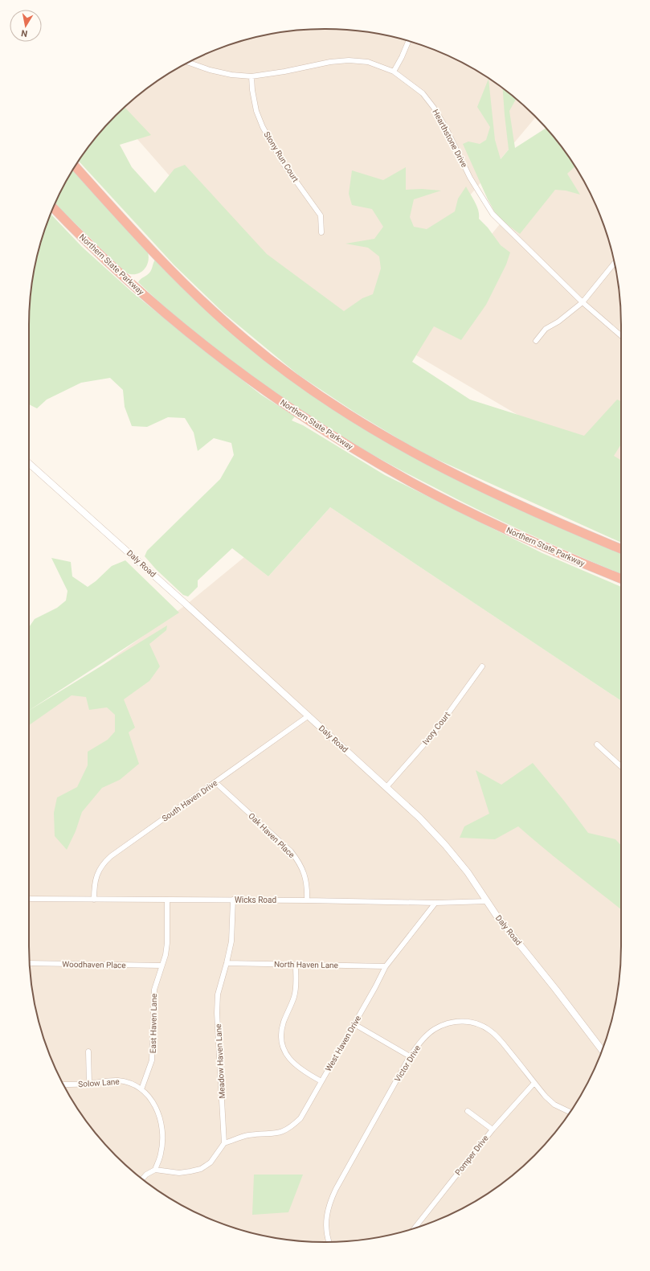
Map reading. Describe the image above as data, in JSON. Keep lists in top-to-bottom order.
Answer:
{
  "streets": {
    "highway": ["Northern State Parkway"],
    "street": [
      "Hearthstone Drive",
      "Stony Run Court",
      "Daly Road",
      "Ivory Court",
      "South Haven Drive",
      "Oak Haven Place",
      "Wicks Road",
      "Woodhaven Place",
      "North Haven Lane",
      "East Haven Lane",
      "West Haven Drive",
      "Meadow Haven Lane",
      "Victor Drive",
      "Solow Lane",
      "Pomper Drive"
    ]
  },
  "crossings": [
    ["Hearthstone Drive", "Stony Run Court"],
    ["Daly Road", "Ivory Court"],
    ["Daly Road", "South Haven Drive"],
    ["Daly Road", "Wicks Road"],
    ["South Haven Drive", "Oak Haven Place"],
    ["South Haven Drive", "Wicks Road"],
    ["Oak Haven Place", "Wicks Road"],
    ["Wicks Road", "East Haven Lane"],
    ["Wicks Road", "West Haven Drive"],
    ["Wicks Road", "Meadow Haven Lane"],
    ["Woodhaven Place", "East Haven Lane"],
    ["North Haven Lane", "West Haven Drive"],
    ["North Haven Lane", "Meadow Haven Lane"],
    ["East Haven Lane", "Solow Lane"],
    ["West Haven Drive", "Meadow Haven Lane"],
    ["Victor Drive", "Pomper Drive"]
  ],
  "north": "bottom"
}
